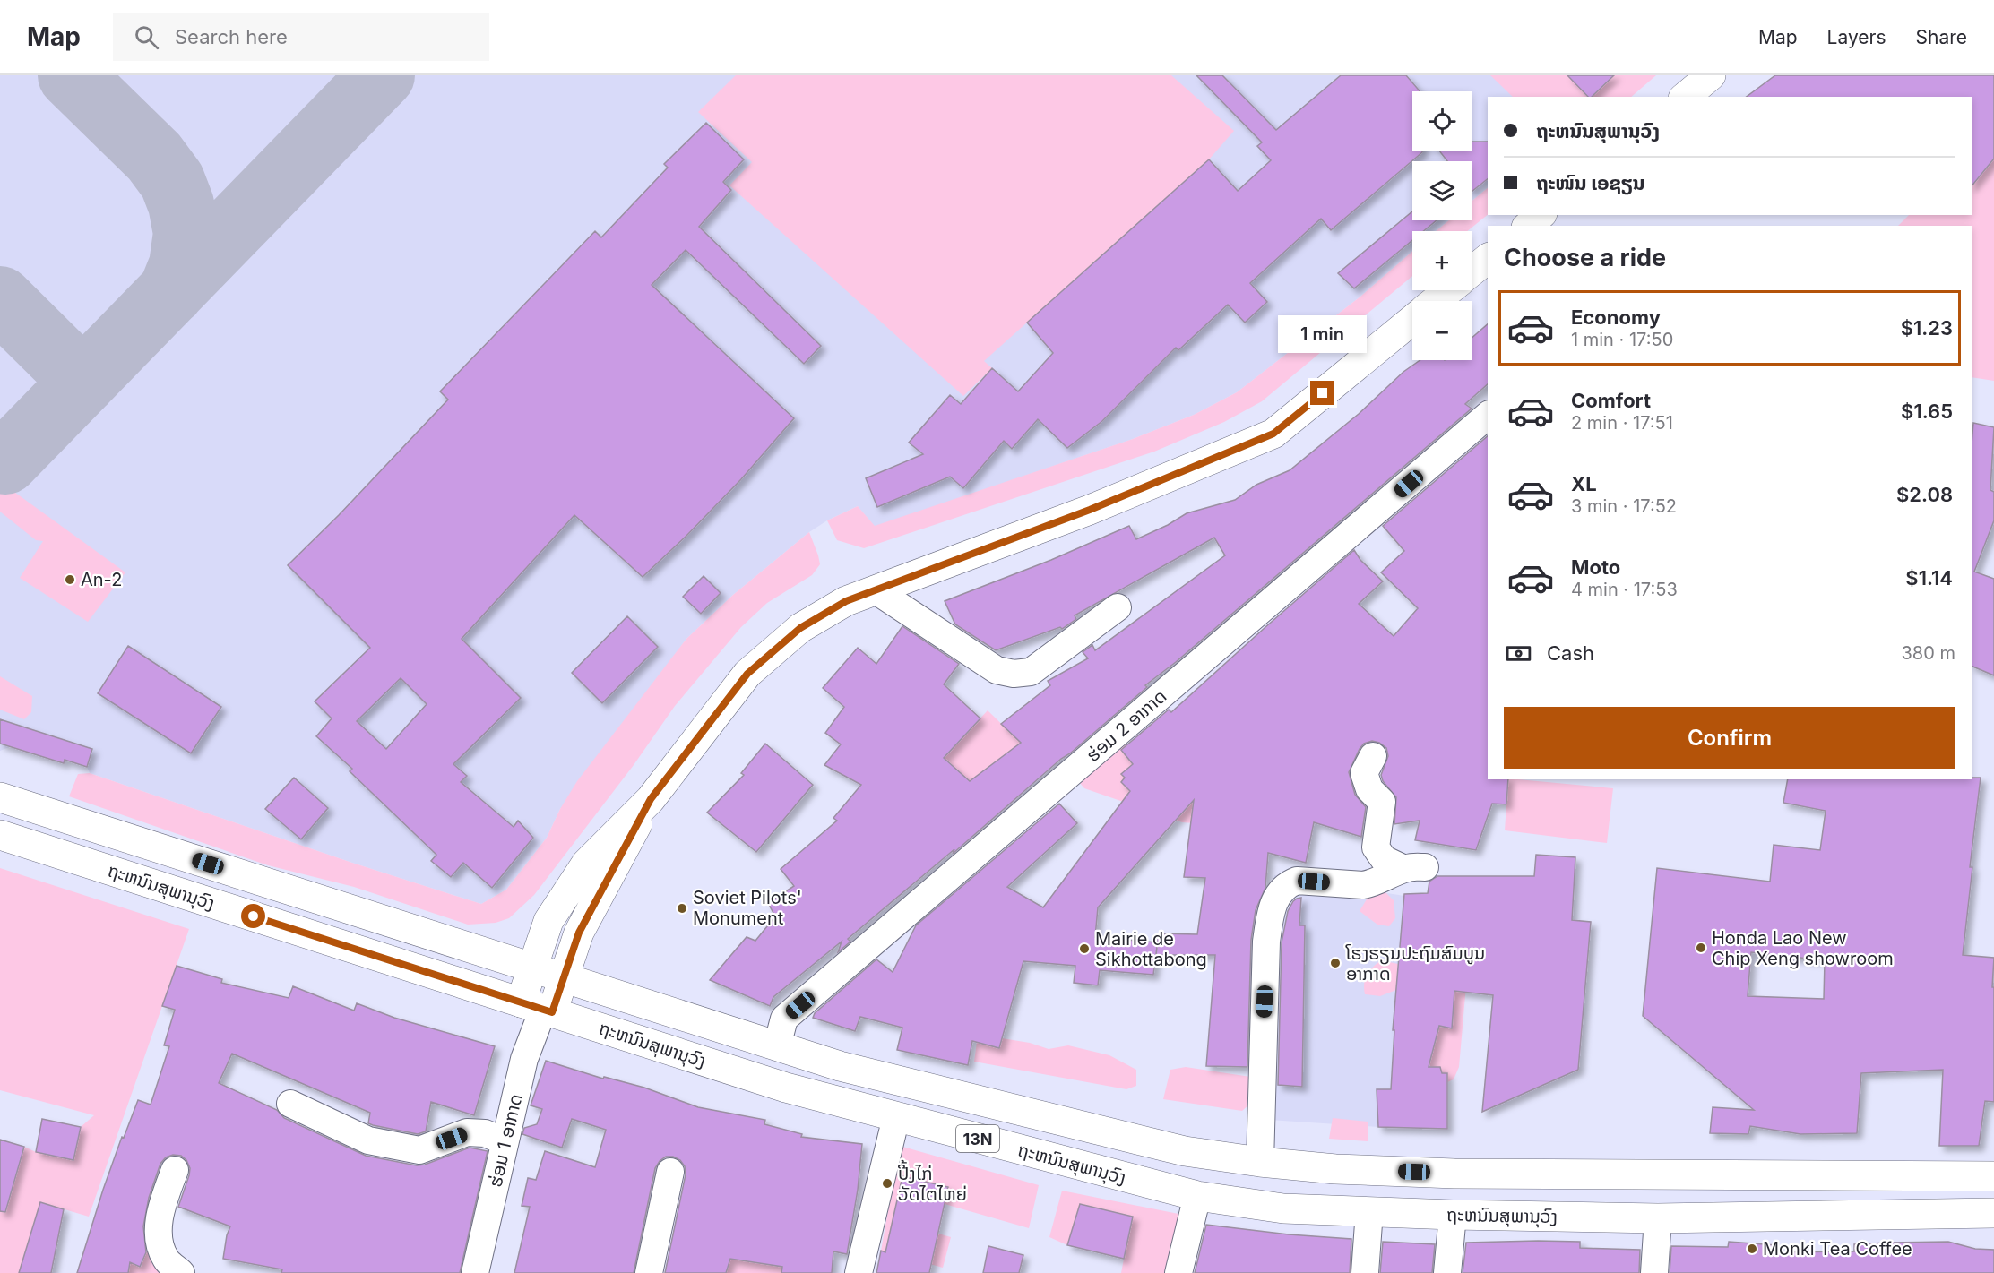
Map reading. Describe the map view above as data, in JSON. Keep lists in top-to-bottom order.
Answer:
{
  "streets": {
    "main road": ["ຖະຫນົນສຸພານຸວົງ", "13N"],
    "street": ["ຮ່ອມ 2 ອາກາດ", "ຮ່ອມ 1 ອາກາດ"]
  },
  "crossings": [
    ["ຮ່ອມ 2 ອາກາດ", "ຖະຫນົນສຸພານຸວົງ"],
    ["ຖະຫນົນສຸພານຸວົງ", "ຮ່ອມ 1 ອາກາດ"]
  ],
  "places": [
    "An-2",
    "Soviet Pilots' Monument",
    "Honda Lao New Chip Xeng showroom",
    "Mairie de Sikhottabong",
    "ໂຮງຮຽນປະຖົມສົມບູນ ອາກາດ",
    "ປີ້ງໄກ່ ວັດໄຕໄຫຍ່",
    "Monki Tea Coffee"
  ],
  "page": {
    "header": "Map",
    "search": "Search here",
    "nav": ["Map", "Layers", "Share"],
    "map_buttons": ["+", "−"],
    "banner": ["ຖະຫນົນສຸພານຸວົງ", "ຖະໜົນ ເອຊຽນ"],
    "heading": "Choose a ride",
    "list": [
      {
        "name": "Economy",
        "note": "1 min · 17:50",
        "value": "$1.23"
      },
      {
        "name": "Comfort",
        "note": "2 min · 17:51",
        "value": "$1.65"
      },
      {
        "name": "XL",
        "note": "3 min · 17:52",
        "value": "$2.08"
      },
      {
        "name": "Moto",
        "note": "4 min · 17:53",
        "value": "$1.14"
      }
    ],
    "bubble": "1 min",
    "pay": ["Cash", "380 m"],
    "buttons": "Confirm"
  }
}
